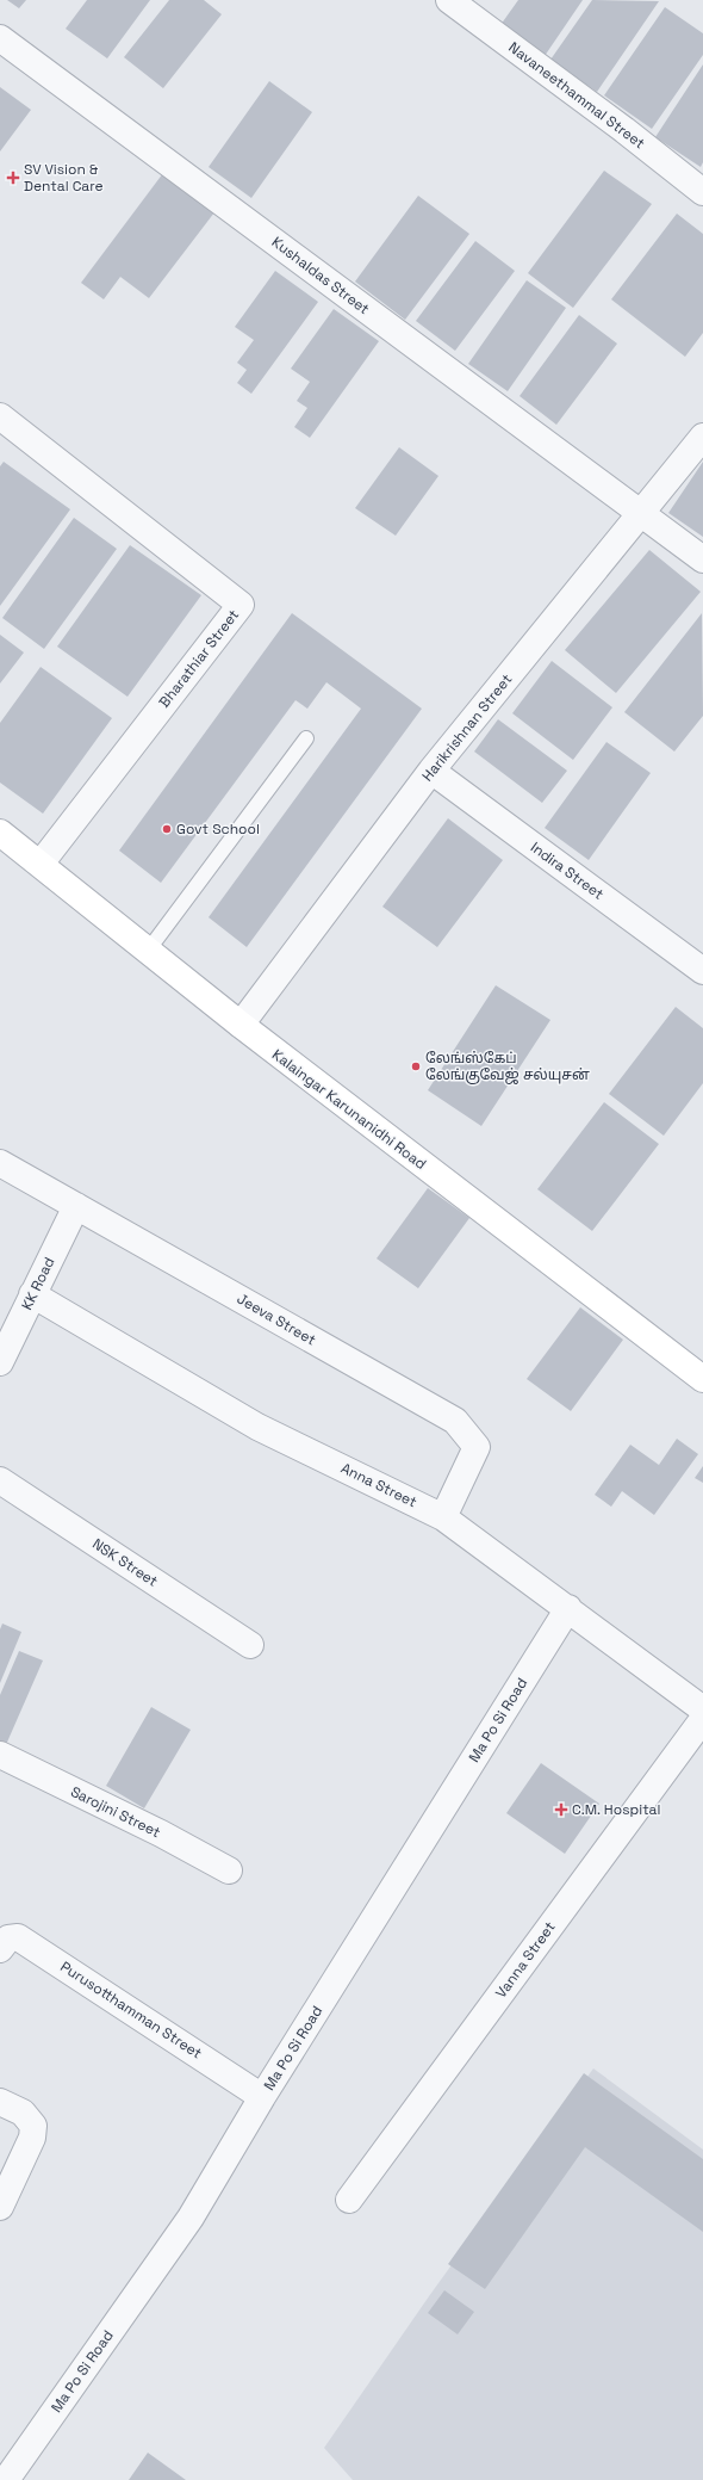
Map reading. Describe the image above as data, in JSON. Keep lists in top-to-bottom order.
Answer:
{
  "streets": {
    "street": [
      "Navaneethammal Street",
      "Kushaldas Street",
      "Bharathiar Street",
      "Harikrishnan Street",
      "Indira Street",
      "Kalaingar Karunanidhi Road",
      "KK Road",
      "Jeeva Street",
      "Anna Street",
      "NSK Street",
      "Ma Po Si Road",
      "Sarojini Street",
      "Vanna Street",
      "Purusotthamman Street"
    ]
  },
  "crossings": [
    ["Kushaldas Street", "Harikrishnan Street"],
    ["Bharathiar Street", "Kalaingar Karunanidhi Road"],
    ["Harikrishnan Street", "Indira Street"],
    ["Harikrishnan Street", "Kalaingar Karunanidhi Road"],
    ["KK Road", "Jeeva Street"],
    ["KK Road", "Anna Street"],
    ["Jeeva Street", "Anna Street"],
    ["Anna Street", "Ma Po Si Road"],
    ["Ma Po Si Road", "Purusotthamman Street"]
  ],
  "places": {
    "health": ["SV Vision & Dental Care", "C.M. Hospital"],
    "other": ["Govt School", "லேங்ஸ்கேப் லேங்குவேஜ் சல்யுசன்"]
  }
}
